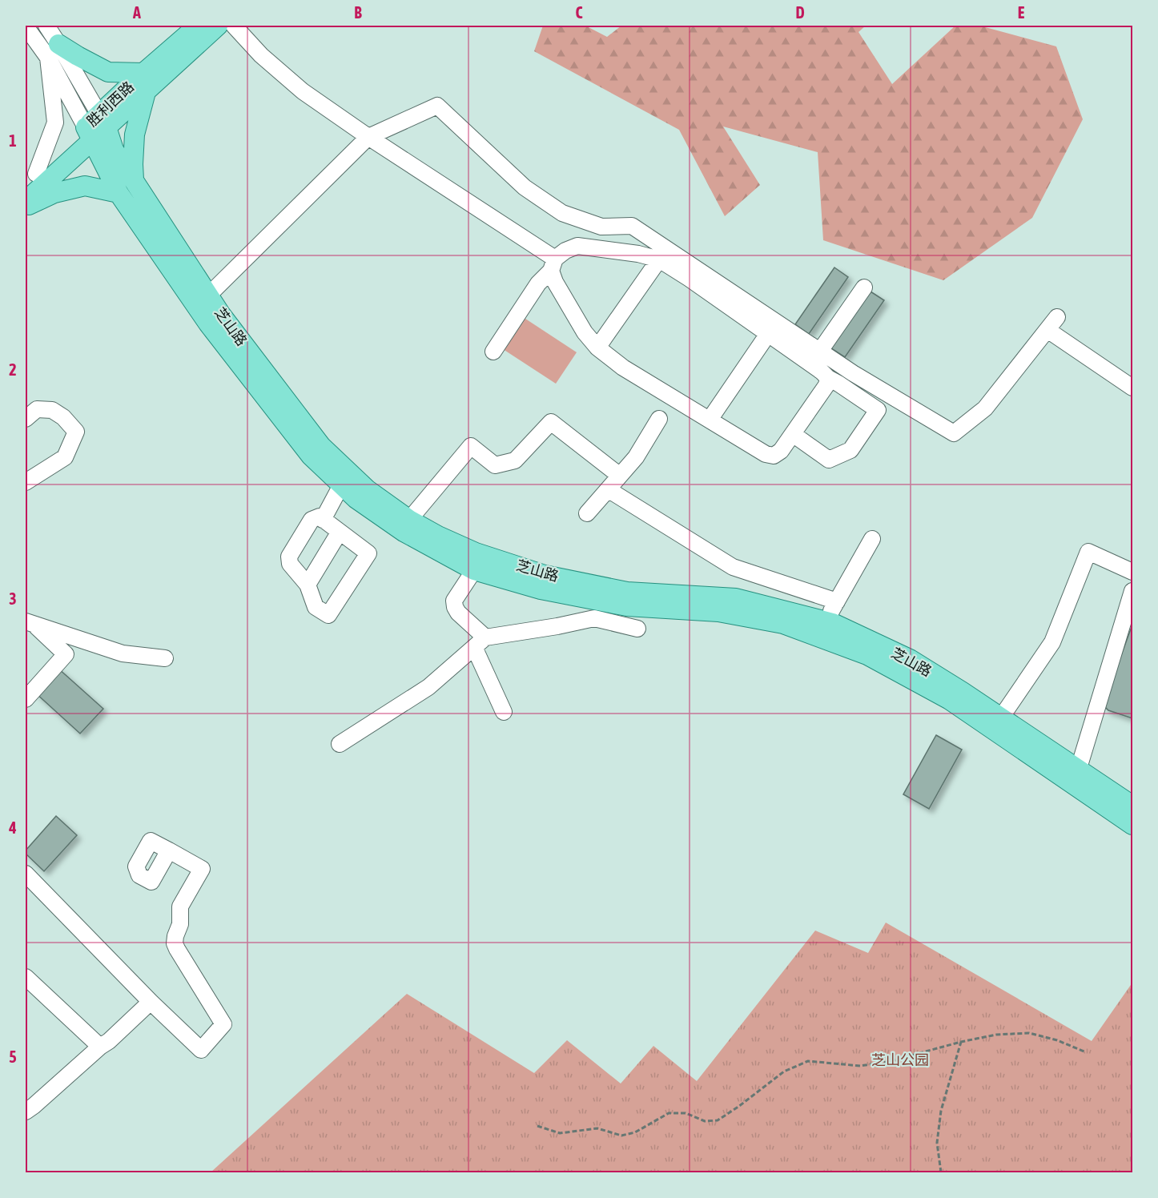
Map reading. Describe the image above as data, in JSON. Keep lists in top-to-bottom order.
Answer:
{
  "streets": {
    "main road": ["胜利西路", "芝山路"]
  },
  "crossings": [
    ["胜利西路", "芝山路"]
  ],
  "parks": ["芝山公园"],
  "grid": {
    "columns": [
      "A",
      "B",
      "C",
      "D",
      "E"
    ],
    "rows": [
      "1",
      "2",
      "3",
      "4",
      "5"
    ]
  }
}
